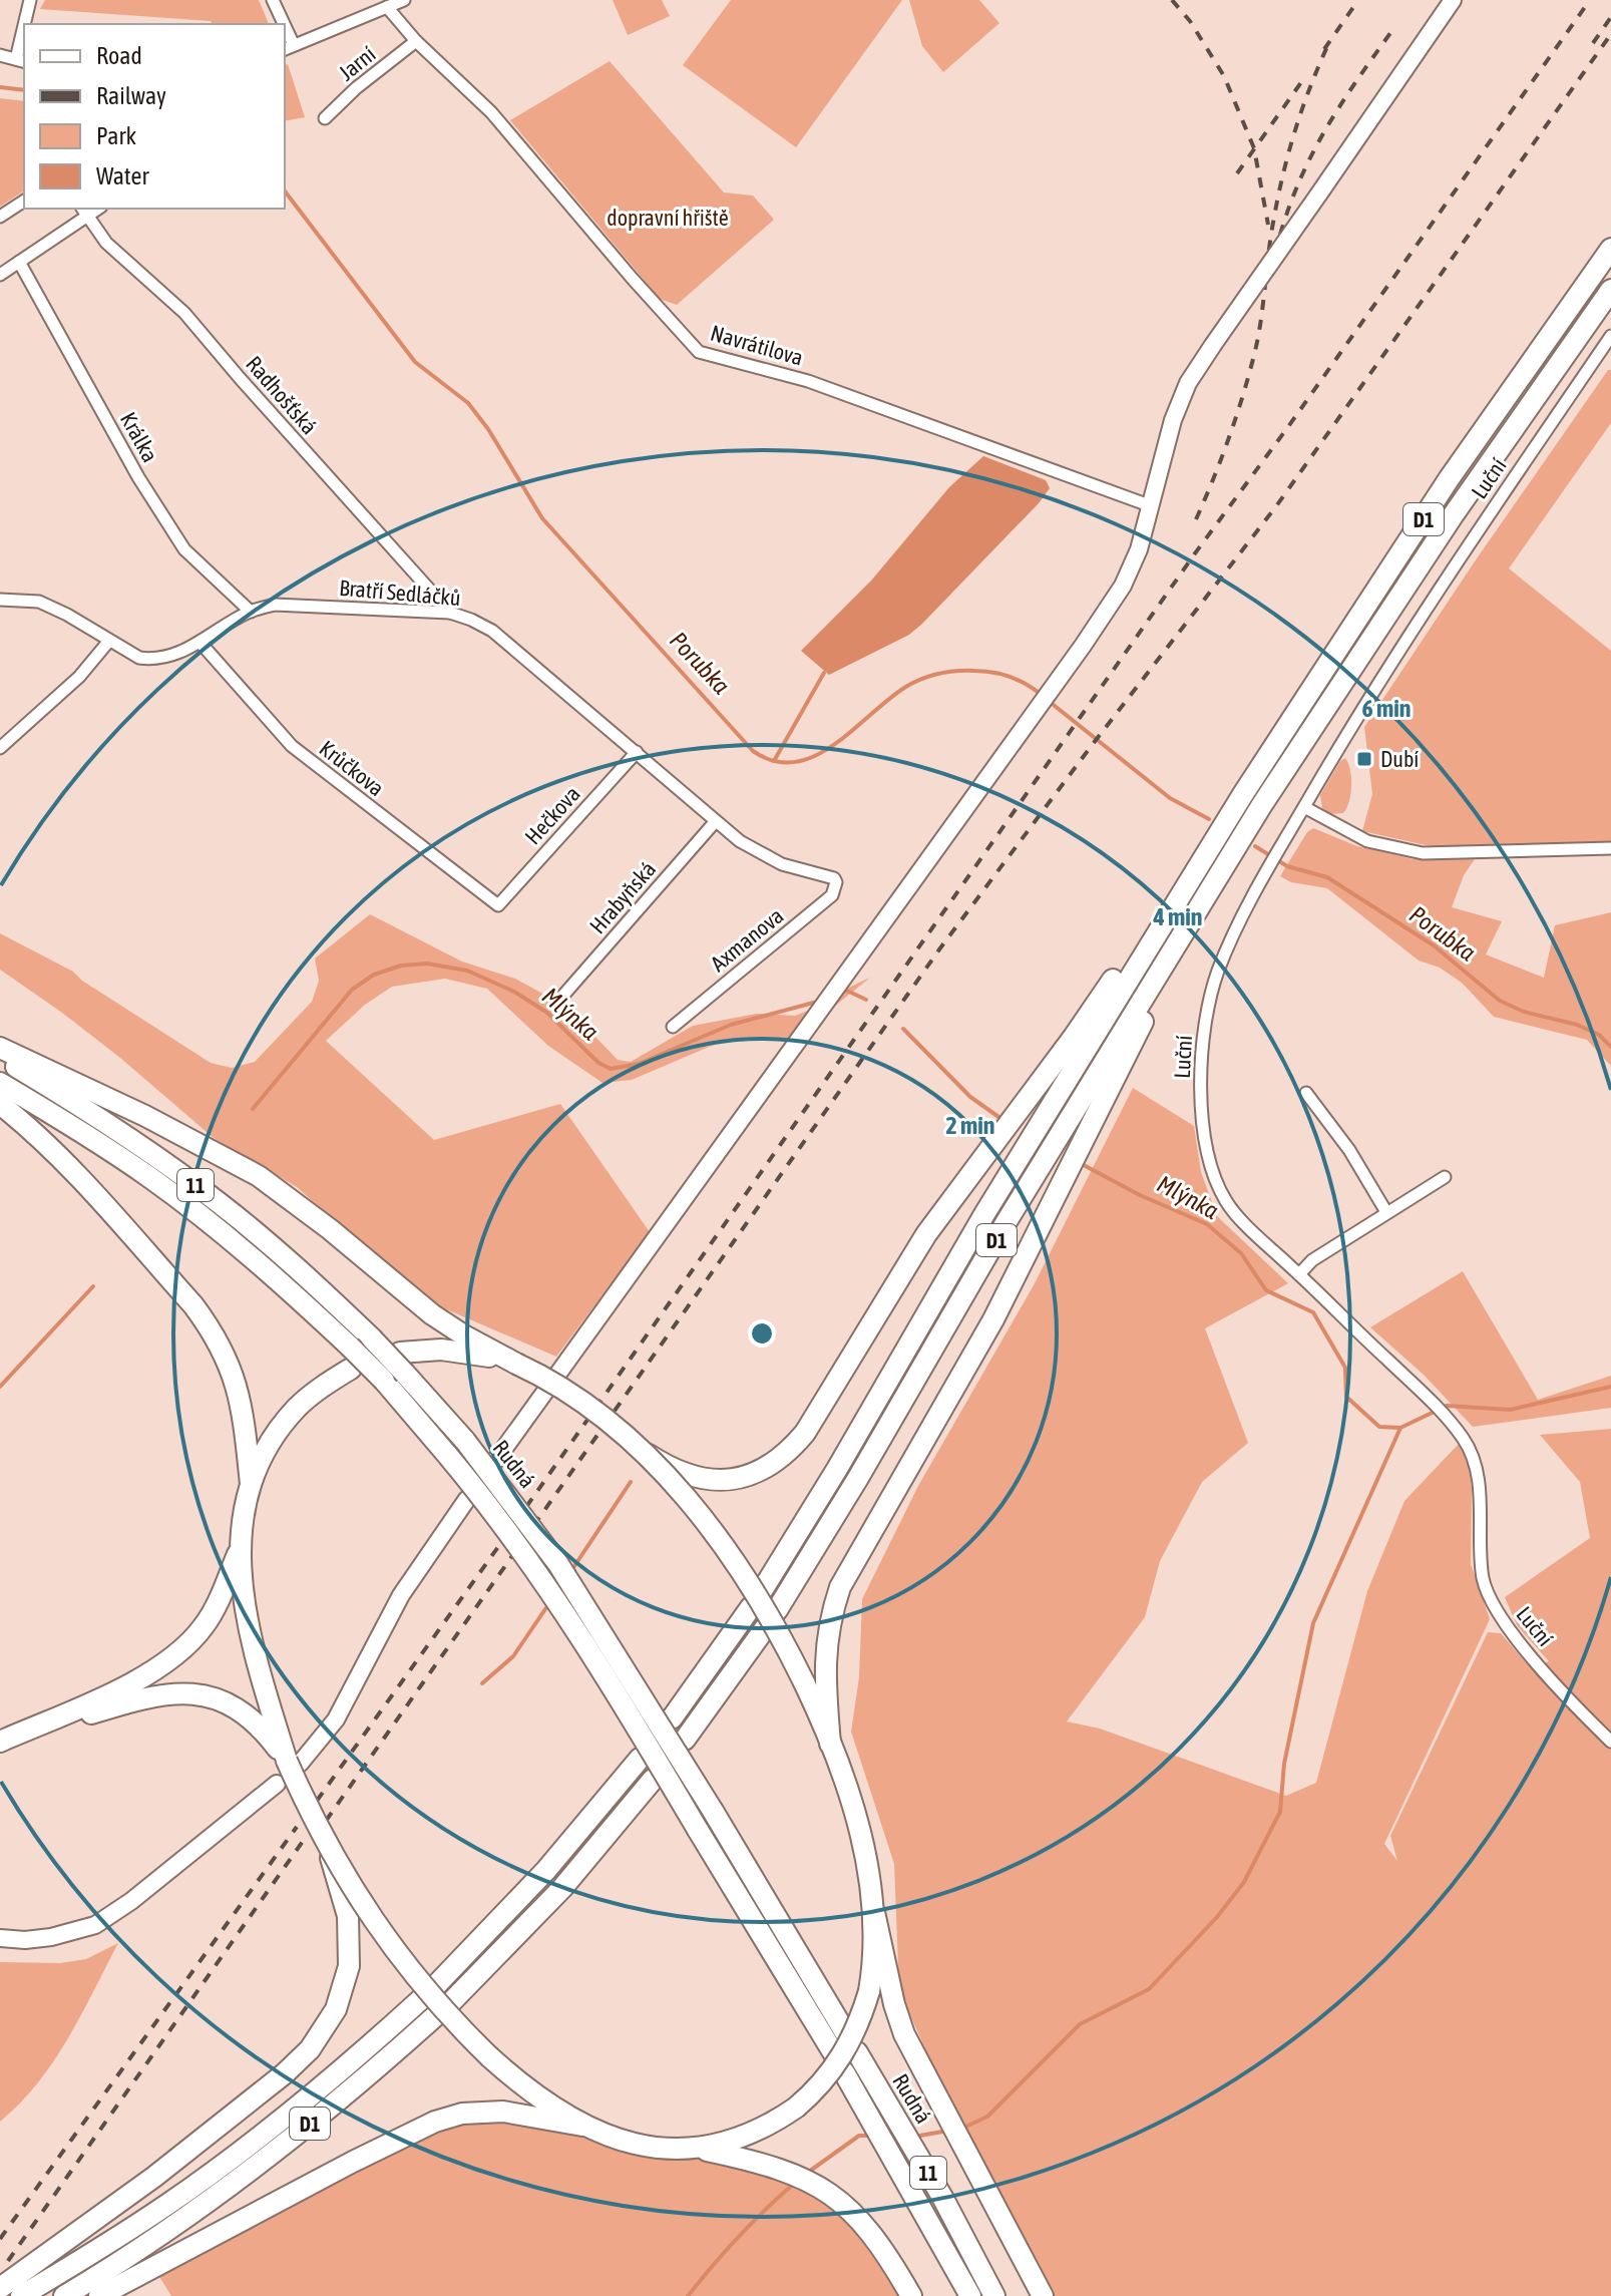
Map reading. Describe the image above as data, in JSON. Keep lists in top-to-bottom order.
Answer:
{
  "streets": {
    "highway": ["D1", "11", "Rudná"],
    "street": [
      "Jarní",
      "Navrátilova",
      "Radhošťská",
      "Králka",
      "Luční",
      "Bratří Sedláčků",
      "Krůčkova",
      "Hečkova",
      "Hrabyňská",
      "Axmanova"
    ]
  },
  "crossings": [
    ["Jarní", "Navrátilova"],
    ["Radhošťská", "Bratří Sedláčků"],
    ["Králka", "Bratří Sedláčků"],
    ["Bratří Sedláčků", "Krůčkova"],
    ["Bratří Sedláčků", "Hečkova"],
    ["Bratří Sedláčků", "Hrabyňská"],
    ["Bratří Sedláčků", "Axmanova"],
    ["Krůčkova", "Hečkova"]
  ],
  "water": ["Porubka", "Mlýnka"],
  "parks": ["dopravní hřiště"],
  "places": {
    "transit": ["Dubí"]
  },
  "legend": [
    "Road",
    "Railway",
    "Park",
    "Water"
  ],
  "rings": ["6 min", "4 min", "2 min"]
}
